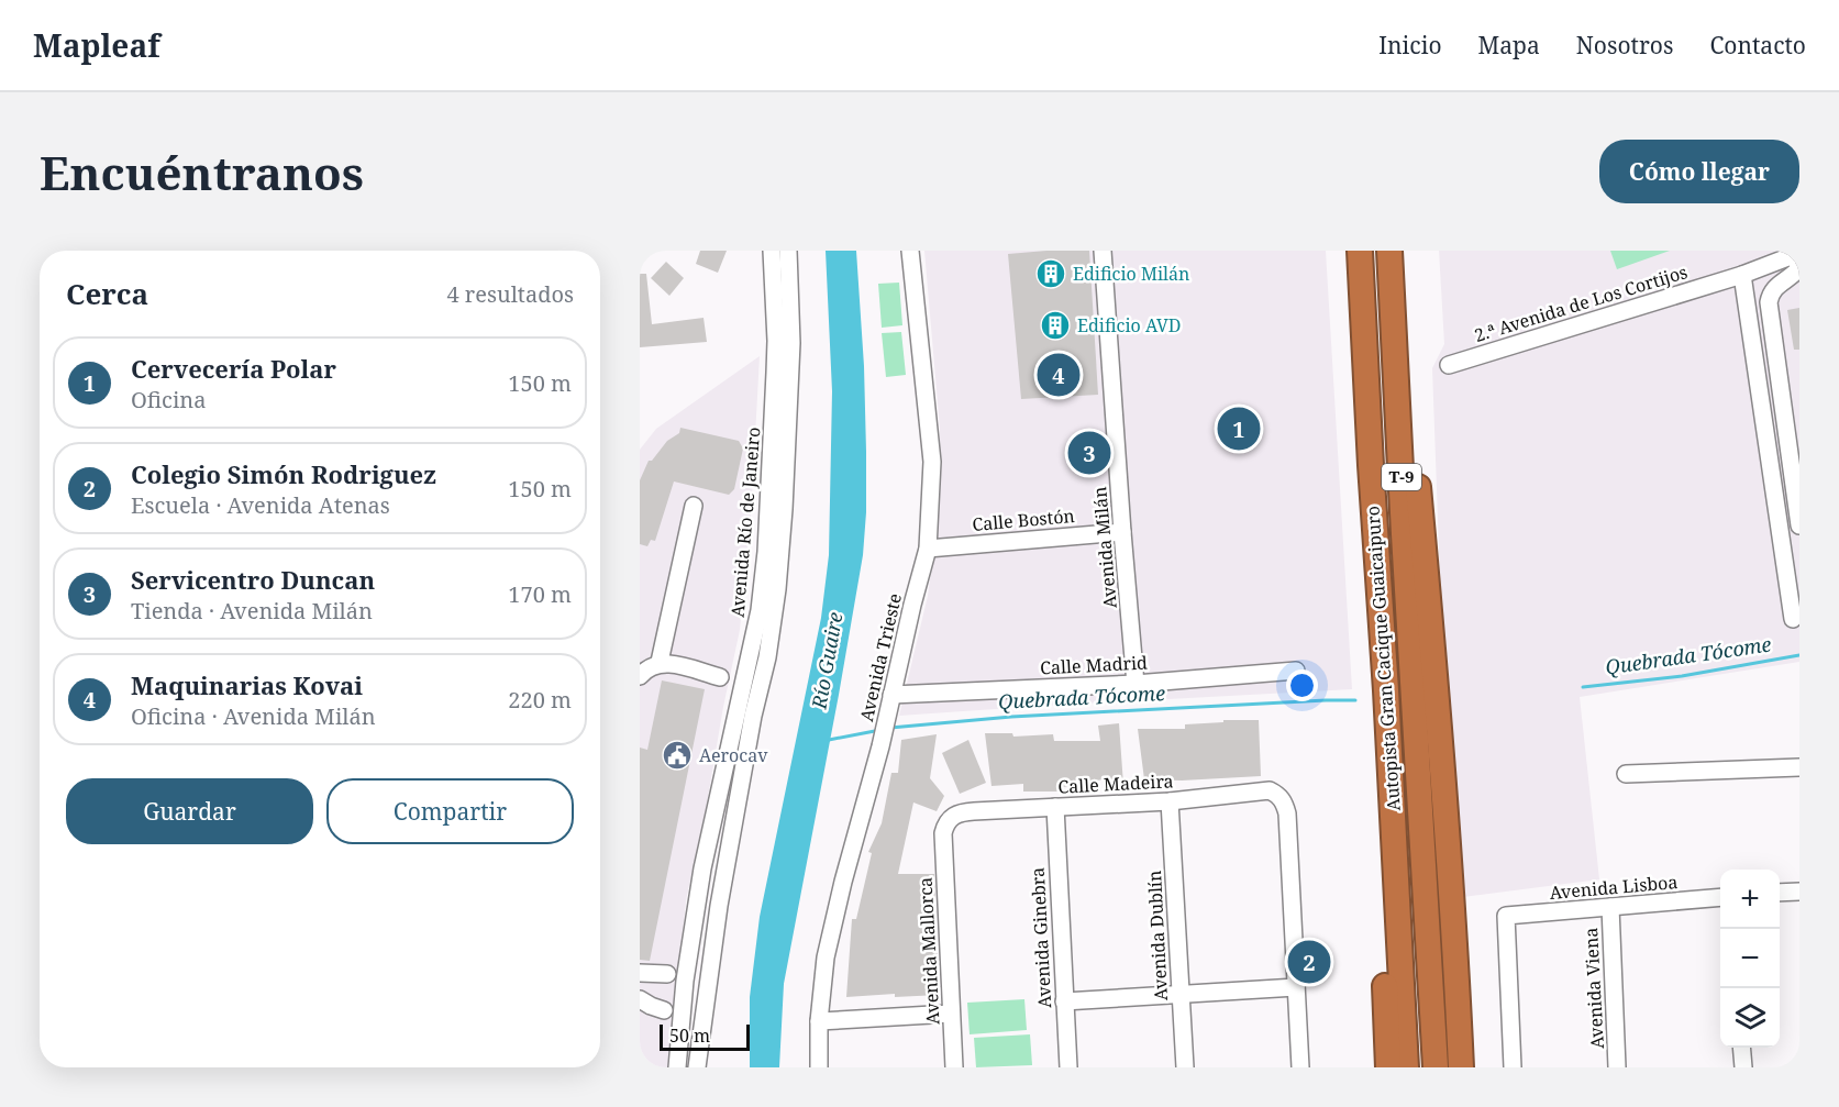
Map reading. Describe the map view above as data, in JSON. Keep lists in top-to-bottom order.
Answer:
{
  "streets": {
    "highway": ["T-9", "Autopista Gran Cacique Guaicaipuro"],
    "street": [
      "2.ª Avenida de Los Cortijos",
      "Calle Bostón",
      "Avenida Río de Janeiro",
      "Avenida Milán",
      "Avenida Trieste",
      "Calle Madrid",
      "Calle Madeira",
      "Avenida Lisboa",
      "Avenida Dublín",
      "Avenida Ginebra",
      "Avenida Mallorca",
      "Avenida Viena"
    ]
  },
  "crossings": [
    ["Calle Bostón", "Avenida Milán"],
    ["Calle Bostón", "Avenida Trieste"],
    ["Avenida Milán", "Calle Madrid"],
    ["Avenida Trieste", "Calle Madrid"],
    ["Calle Madeira", "Avenida Dublín"],
    ["Calle Madeira", "Avenida Ginebra"],
    ["Calle Madeira", "Avenida Mallorca"],
    ["Avenida Lisboa", "Avenida Viena"]
  ],
  "water": ["Quebrada Tócome", "Río Guaire"],
  "places": {
    "building": ["Edificio Milán", "Edificio AVD"],
    "public building": ["Aerocav"]
  },
  "scale_bar": "50 m",
  "page": {
    "header": "Mapleaf",
    "nav": [
      "Inicio",
      "Mapa",
      "Nosotros",
      "Contacto"
    ],
    "buttons": [
      "Cómo llegar",
      ["Guardar", "Compartir"]
    ],
    "title": "Encuéntranos",
    "heading": ["Cerca", "4 resultados"],
    "list": [
      {
        "mark": "1",
        "name": "Cervecería Polar",
        "note": "Oficina",
        "value": "150 m"
      },
      {
        "mark": "2",
        "name": "Colegio Simón Rodriguez",
        "note": "Escuela · Avenida Atenas",
        "value": "150 m"
      },
      {
        "mark": "3",
        "name": "Servicentro Duncan",
        "note": "Tienda · Avenida Milán",
        "value": "170 m"
      },
      {
        "mark": "4",
        "name": "Maquinarias Kovai",
        "note": "Oficina · Avenida Milán",
        "value": "220 m"
      }
    ],
    "pins": [
      "4",
      "1",
      "3",
      "2"
    ],
    "map_buttons": ["+", "−"],
    "scale": "50 m"
  }
}
